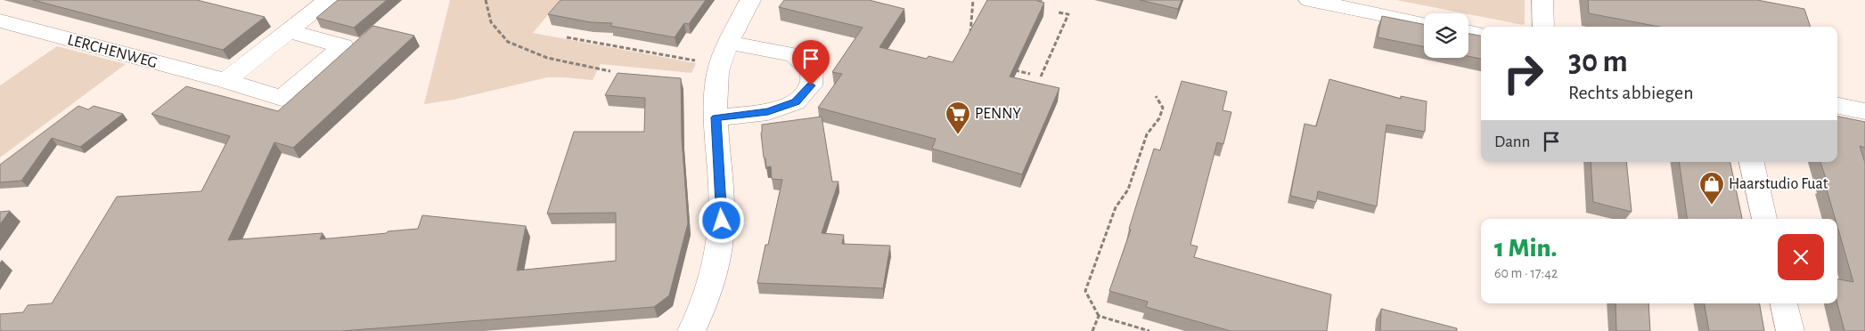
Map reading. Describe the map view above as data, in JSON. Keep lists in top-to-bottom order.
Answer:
{
  "streets": {
    "street": ["LERCHENWEG"]
  },
  "places": {
    "supermarket": ["PENNY"],
    "shop": ["Haarstudio Fuat"]
  },
  "page": {
    "turn": ["30 m", "Rechts abbiegen"],
    "then": "Dann",
    "heading": ["1 Min.", "60 m · 17:42"]
  }
}
